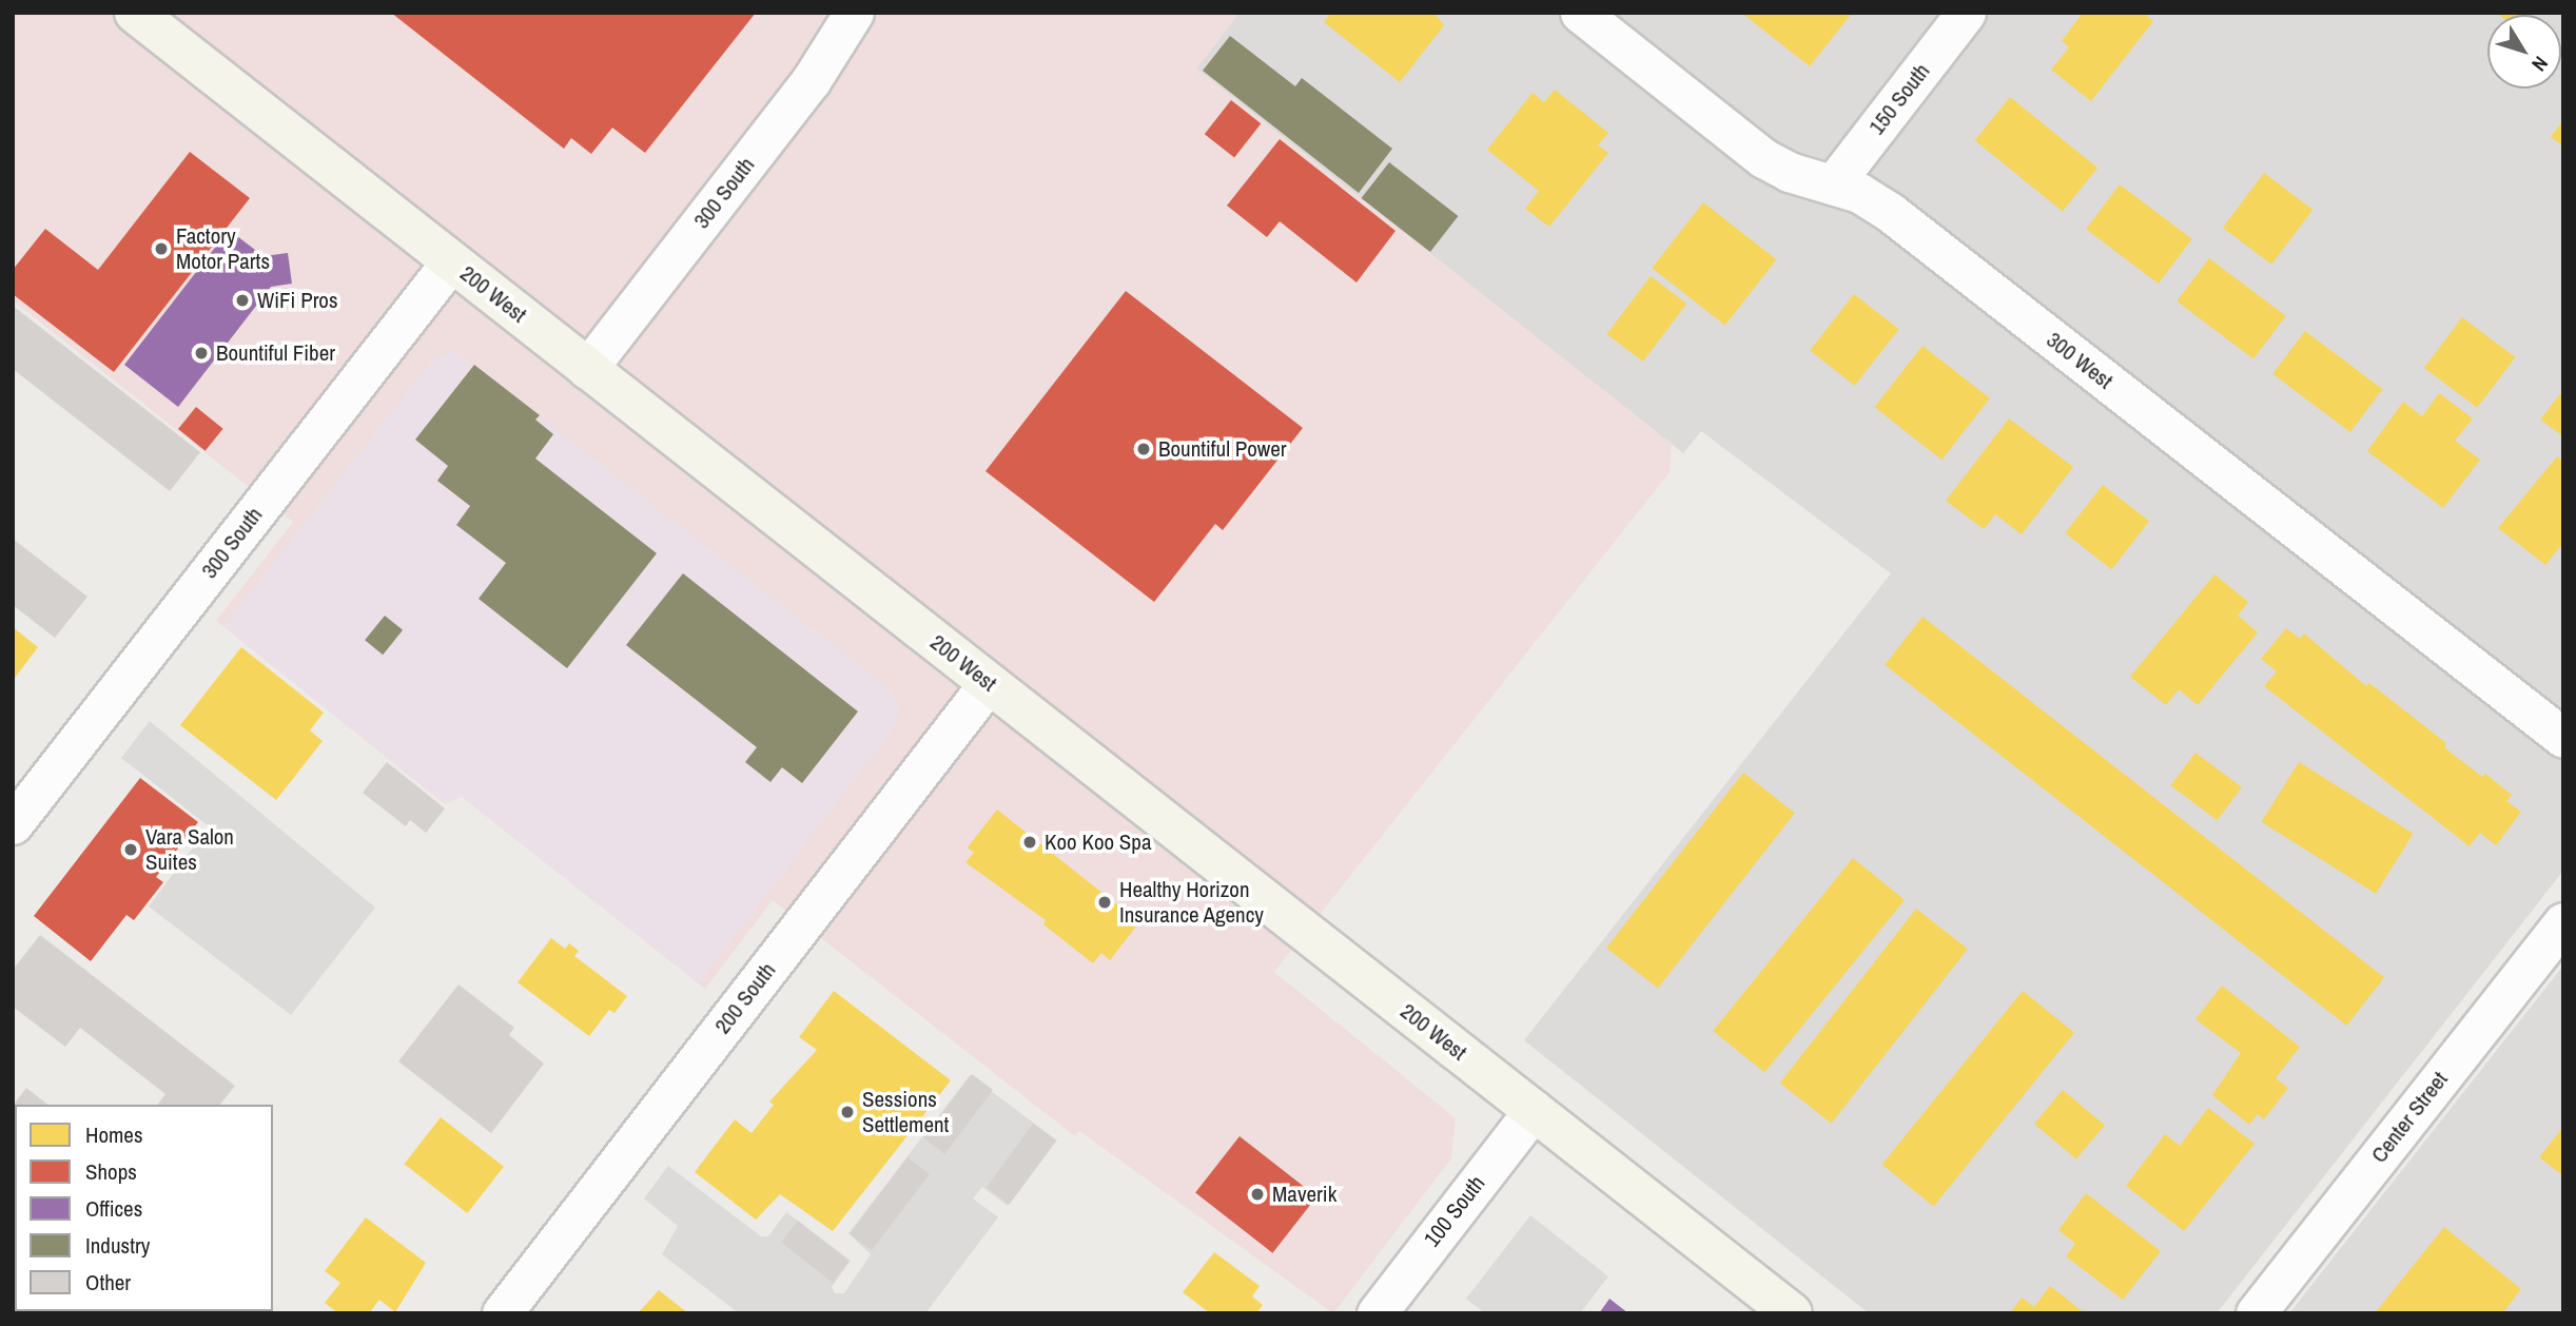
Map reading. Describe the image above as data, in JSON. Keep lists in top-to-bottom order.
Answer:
{
  "streets": {
    "main road": ["200 West"],
    "street": [
      "150 South",
      "300 South",
      "300 West",
      "200 South",
      "Center Street",
      "100 South"
    ]
  },
  "crossings": [
    ["150 South", "300 West"],
    ["300 South", "200 West"],
    ["200 West", "200 South"],
    ["200 West", "100 South"]
  ],
  "places": [
    "Factory Motor Parts",
    "WiFi Pros",
    "Bountiful Fiber",
    "Bountiful Power",
    "Koo Koo Spa",
    "Vara Salon Suites",
    "Healthy Horizon Insurance Agency",
    "Sessions Settlement",
    "Maverik"
  ],
  "legend": [
    "Homes",
    "Shops",
    "Offices",
    "Industry",
    "Other"
  ],
  "north": "bottom right"
}
